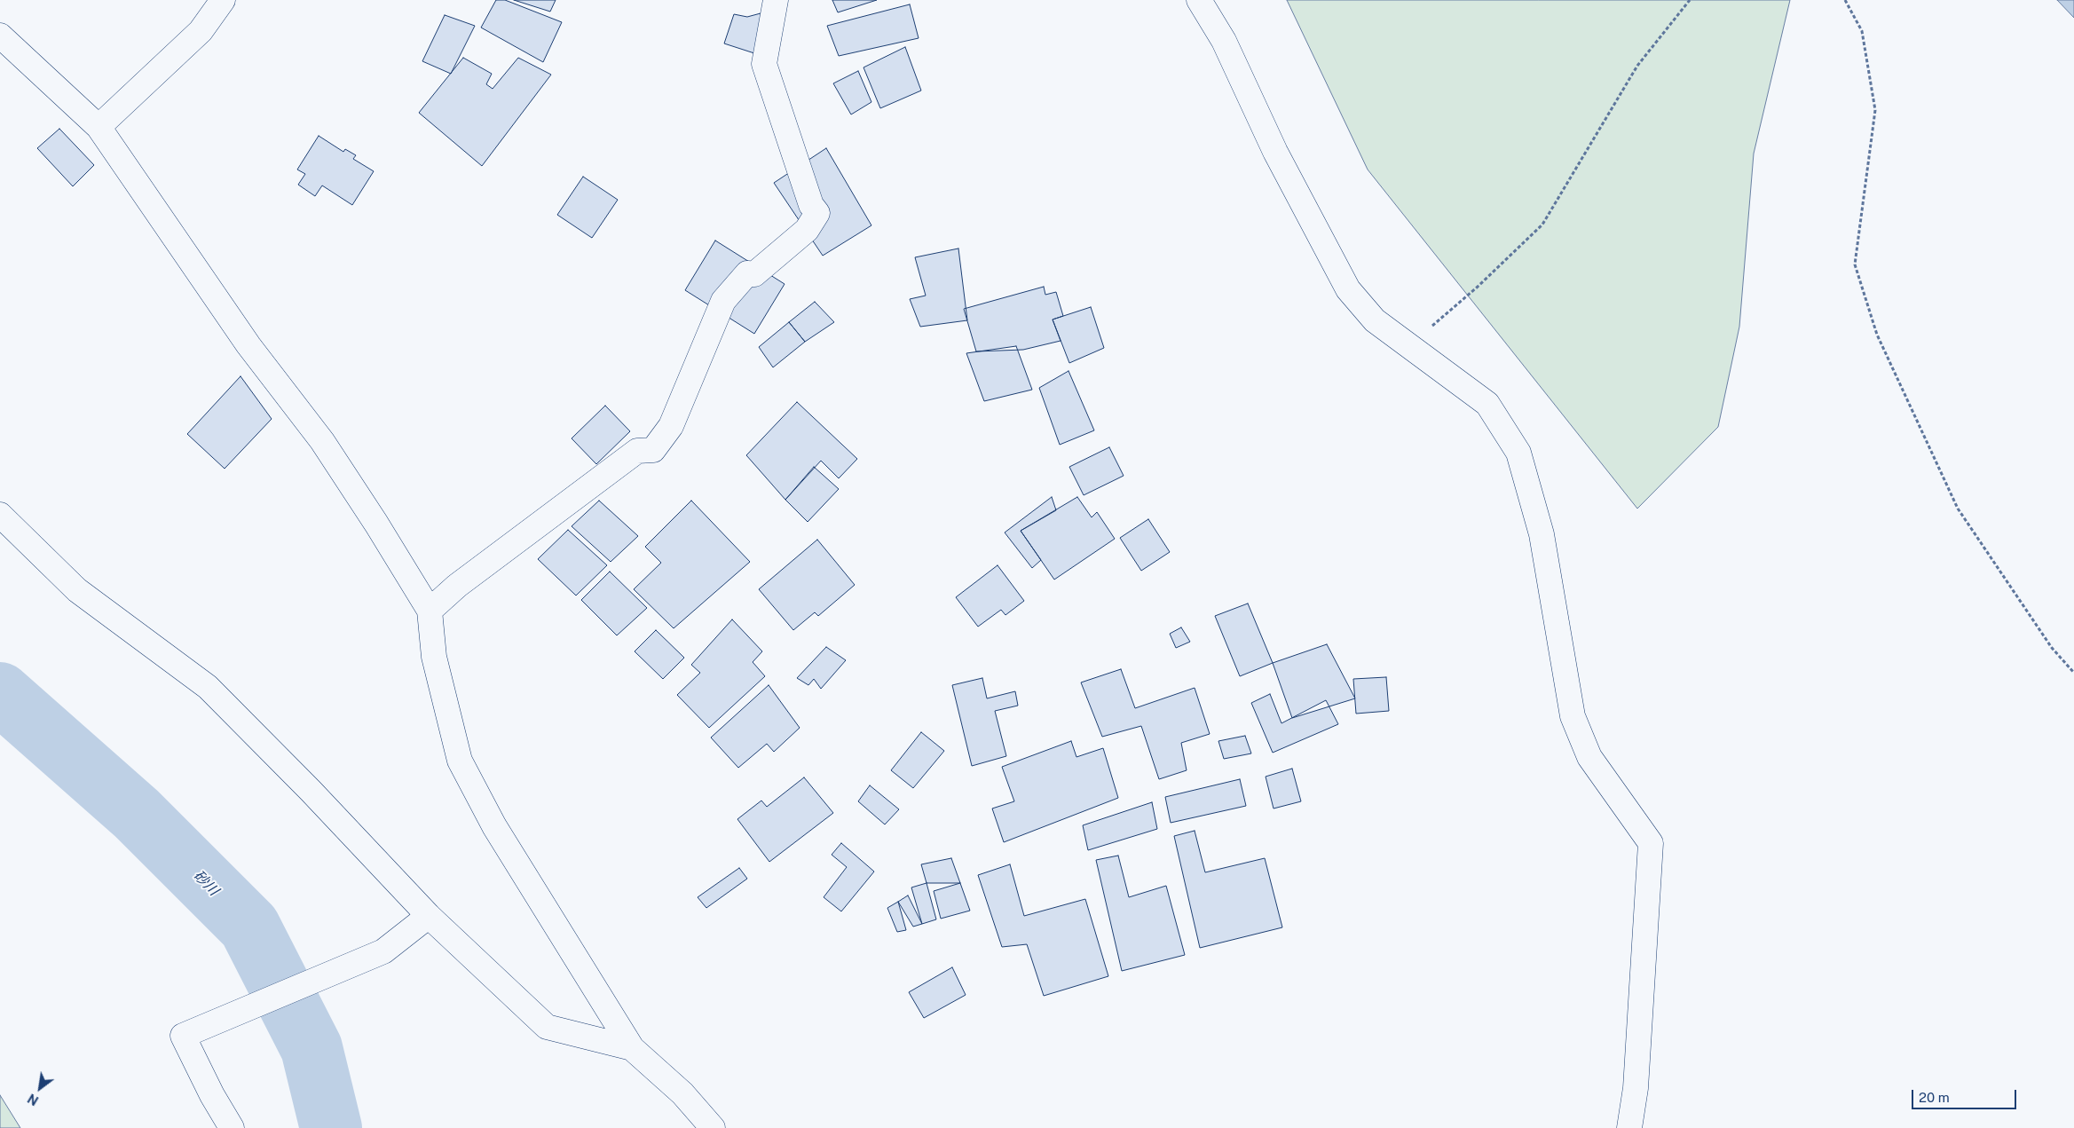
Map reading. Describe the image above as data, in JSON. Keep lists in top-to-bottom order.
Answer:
{
  "water": ["砂川"],
  "scale_bar": "20 m",
  "north": "bottom left"
}
